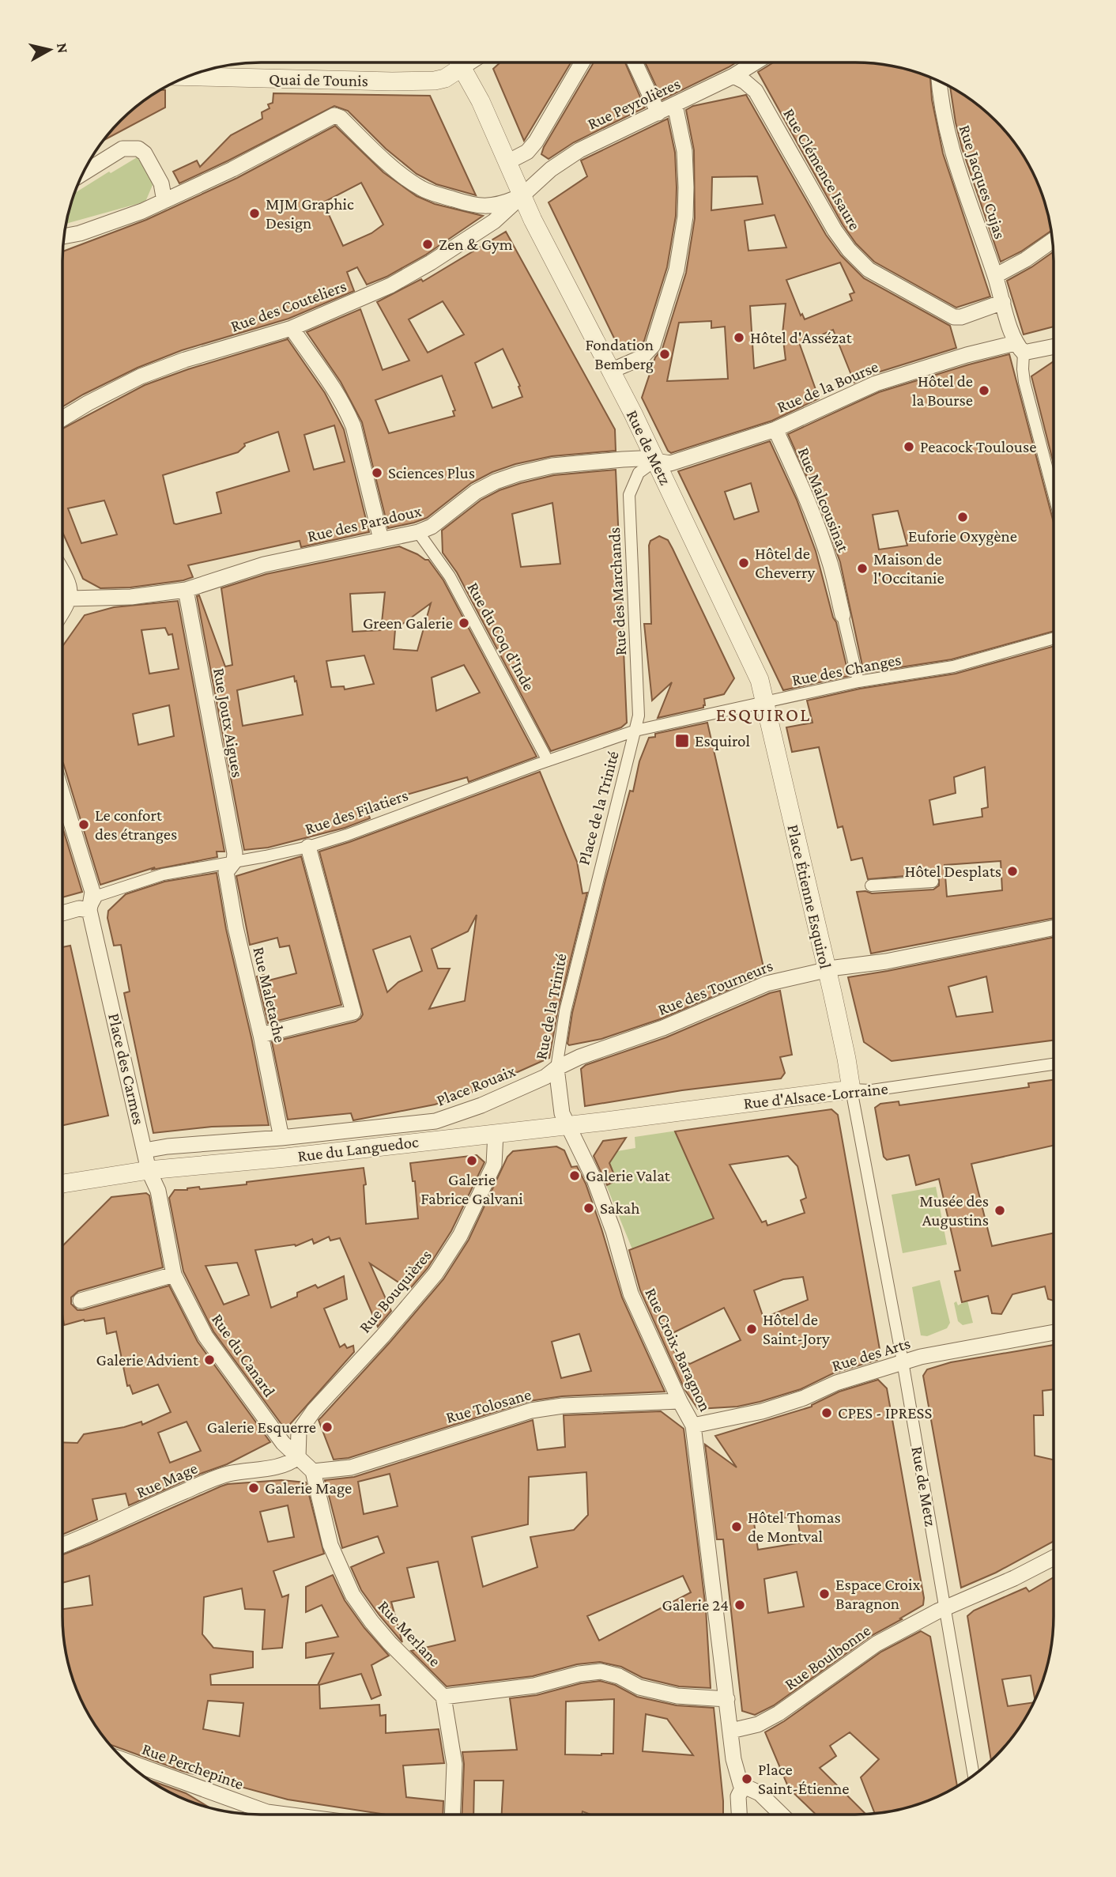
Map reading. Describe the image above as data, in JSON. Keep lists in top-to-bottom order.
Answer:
{
  "streets": {
    "street": [
      "Quai de Tounis",
      "Rue Peyrolières",
      "Rue Clémence Isaure",
      "Rue Jacques Cujas",
      "Rue des Couteliers",
      "Rue de la Bourse",
      "Rue de Metz",
      "Rue Malcousinat",
      "Rue des Paradoux",
      "Rue des Marchands",
      "Rue du Coq d'Inde",
      "Rue des Changes",
      "Rue Joutx Aigues",
      "Place de la Trinité",
      "Rue des Filatiers",
      "Place Étienne Esquirol",
      "Rue des Tourneurs",
      "Rue Maletache",
      "Rue de la Trinité",
      "Place des Carmes",
      "Place Rouaix",
      "Rue d'Alsace-Lorraine",
      "Rue du Languedoc",
      "Rue Bouquières",
      "Rue Croix-Baragnon",
      "Rue des Arts",
      "Rue du Canard",
      "Rue Tolosane",
      "Rue Mage",
      "Rue Merlane",
      "Rue Boulbonne",
      "Rue Perchepinte"
    ]
  },
  "crossings": [
    ["Rue Peyrolières", "Rue Clémence Isaure"],
    ["Rue Peyrolières", "Rue des Couteliers"],
    ["Rue Peyrolières", "Rue de Metz"],
    ["Rue Clémence Isaure", "Rue Jacques Cujas"],
    ["Rue Jacques Cujas", "Rue de la Bourse"],
    ["Rue des Couteliers", "Rue de Metz"],
    ["Rue de la Bourse", "Rue de Metz"],
    ["Rue de la Bourse", "Rue Malcousinat"],
    ["Rue de la Bourse", "Rue des Paradoux"],
    ["Rue de la Bourse", "Rue des Marchands"],
    ["Rue de Metz", "Rue des Paradoux"],
    ["Rue de Metz", "Rue des Marchands"],
    ["Rue de Metz", "Rue des Changes"],
    ["Rue de Metz", "Place Étienne Esquirol"],
    ["Rue de Metz", "Rue d'Alsace-Lorraine"],
    ["Rue de Metz", "Rue des Arts"],
    ["Rue de Metz", "Rue Boulbonne"],
    ["Rue Malcousinat", "Rue des Changes"],
    ["Rue des Paradoux", "Rue des Marchands"],
    ["Rue des Paradoux", "Rue du Coq d'Inde"],
    ["Rue des Paradoux", "Rue Joutx Aigues"],
    ["Rue des Marchands", "Rue des Changes"],
    ["Rue des Marchands", "Place de la Trinité"],
    ["Rue des Marchands", "Rue des Filatiers"],
    ["Rue du Coq d'Inde", "Rue des Filatiers"],
    ["Rue des Changes", "Place de la Trinité"],
    ["Rue des Changes", "Rue des Filatiers"],
    ["Rue des Changes", "Place Étienne Esquirol"],
    ["Rue Joutx Aigues", "Rue des Filatiers"],
    ["Rue Joutx Aigues", "Rue Maletache"],
    ["Place de la Trinité", "Rue des Filatiers"],
    ["Place de la Trinité", "Rue de la Trinité"],
    ["Rue des Filatiers", "Rue Maletache"],
    ["Rue des Filatiers", "Place des Carmes"],
    ["Place Étienne Esquirol", "Rue des Tourneurs"],
    ["Place Étienne Esquirol", "Rue d'Alsace-Lorraine"],
    ["Rue des Tourneurs", "Place Rouaix"],
    ["Rue Maletache", "Rue du Languedoc"],
    ["Rue de la Trinité", "Place Rouaix"],
    ["Rue de la Trinité", "Rue d'Alsace-Lorraine"],
    ["Rue de la Trinité", "Rue du Languedoc"],
    ["Rue de la Trinité", "Rue Croix-Baragnon"],
    ["Place des Carmes", "Rue du Languedoc"],
    ["Place des Carmes", "Rue du Canard"],
    ["Place Rouaix", "Rue du Languedoc"],
    ["Rue d'Alsace-Lorraine", "Rue du Languedoc"],
    ["Rue d'Alsace-Lorraine", "Rue Croix-Baragnon"],
    ["Rue du Languedoc", "Rue Bouquières"],
    ["Rue du Languedoc", "Rue Croix-Baragnon"],
    ["Rue du Languedoc", "Rue du Canard"],
    ["Rue Bouquières", "Rue du Canard"],
    ["Rue Bouquières", "Rue Mage"],
    ["Rue Croix-Baragnon", "Rue des Arts"],
    ["Rue Croix-Baragnon", "Rue Tolosane"],
    ["Rue du Canard", "Rue Tolosane"],
    ["Rue du Canard", "Rue Mage"],
    ["Rue du Canard", "Rue Merlane"],
    ["Rue Tolosane", "Rue Merlane"]
  ],
  "districts": ["ESQUIROL"],
  "places": {
    "other": [
      "MJM Graphic Design",
      "Zen & Gym",
      "Hôtel d'Assézat",
      "Fondation Bemberg",
      "Hôtel de la Bourse",
      "Peacock Toulouse",
      "Sciences Plus",
      "Euforie Oxygène",
      "Hôtel de Cheverry",
      "Maison de l'Occitanie",
      "Green Galerie",
      "Le confort des étranges",
      "Hôtel Desplats",
      "Galerie Fabrice Galvani",
      "Galerie Valat",
      "Sakah",
      "Musée des Augustins",
      "Hôtel de Saint-Jory",
      "Galerie Advient",
      "CPES - IPRESS",
      "Galerie Esquerre",
      "Galerie Mage",
      "Hôtel Thomas de Montval",
      "Espace Croix Baragnon",
      "Galerie 24",
      "Place Saint-Étienne"
    ],
    "transit": ["Esquirol"]
  },
  "north": "right"
}
